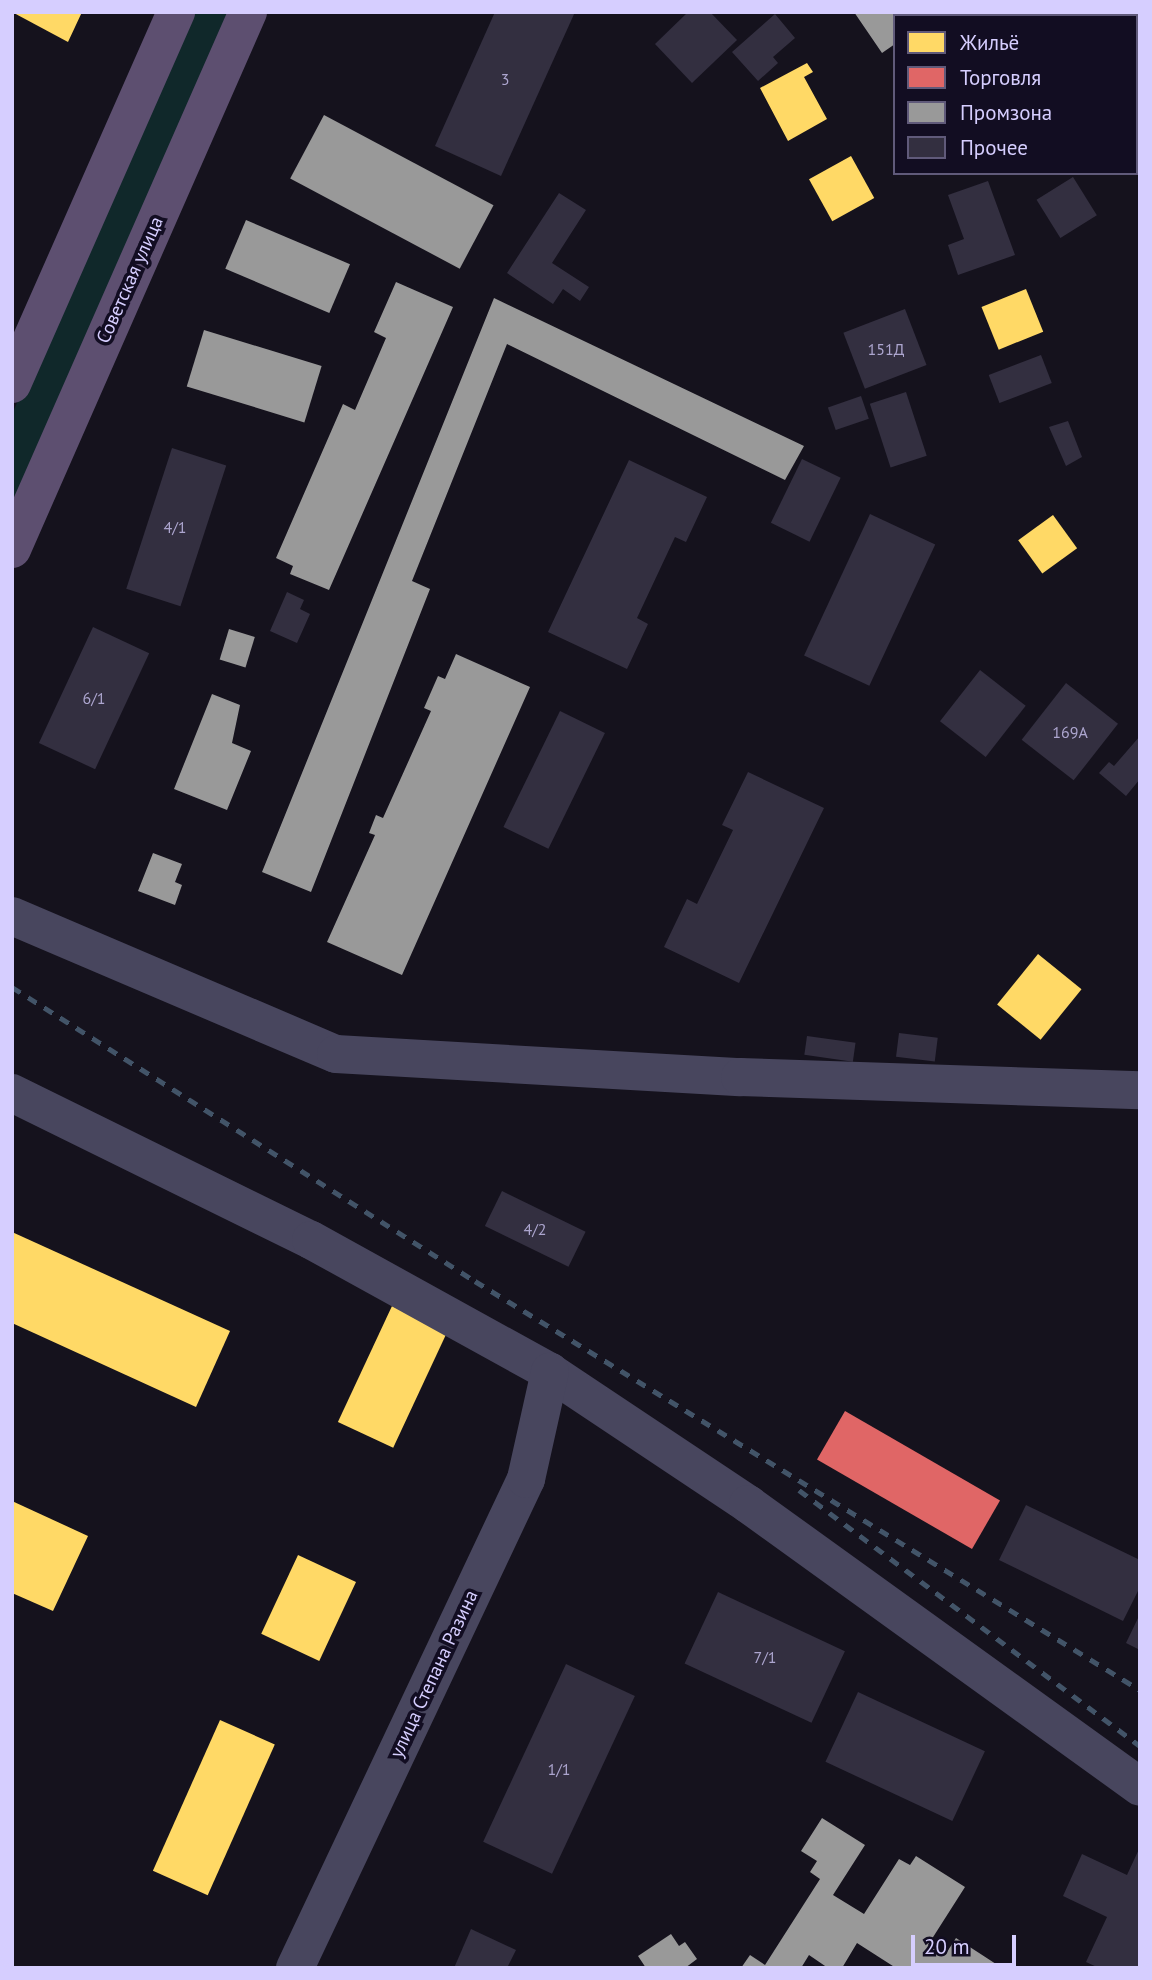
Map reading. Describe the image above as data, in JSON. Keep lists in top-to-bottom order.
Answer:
{
  "streets": {
    "main road": ["Советская улица"],
    "street": ["улица Степана Разина"]
  },
  "house_numbers": [
    "3",
    "151Д",
    "4/1",
    "6/1",
    "169А",
    "4/2",
    "7/1",
    "1/1"
  ],
  "legend": [
    "Жильё",
    "Торговля",
    "Промзона",
    "Прочее"
  ],
  "scale_bar": "20 m"
}
